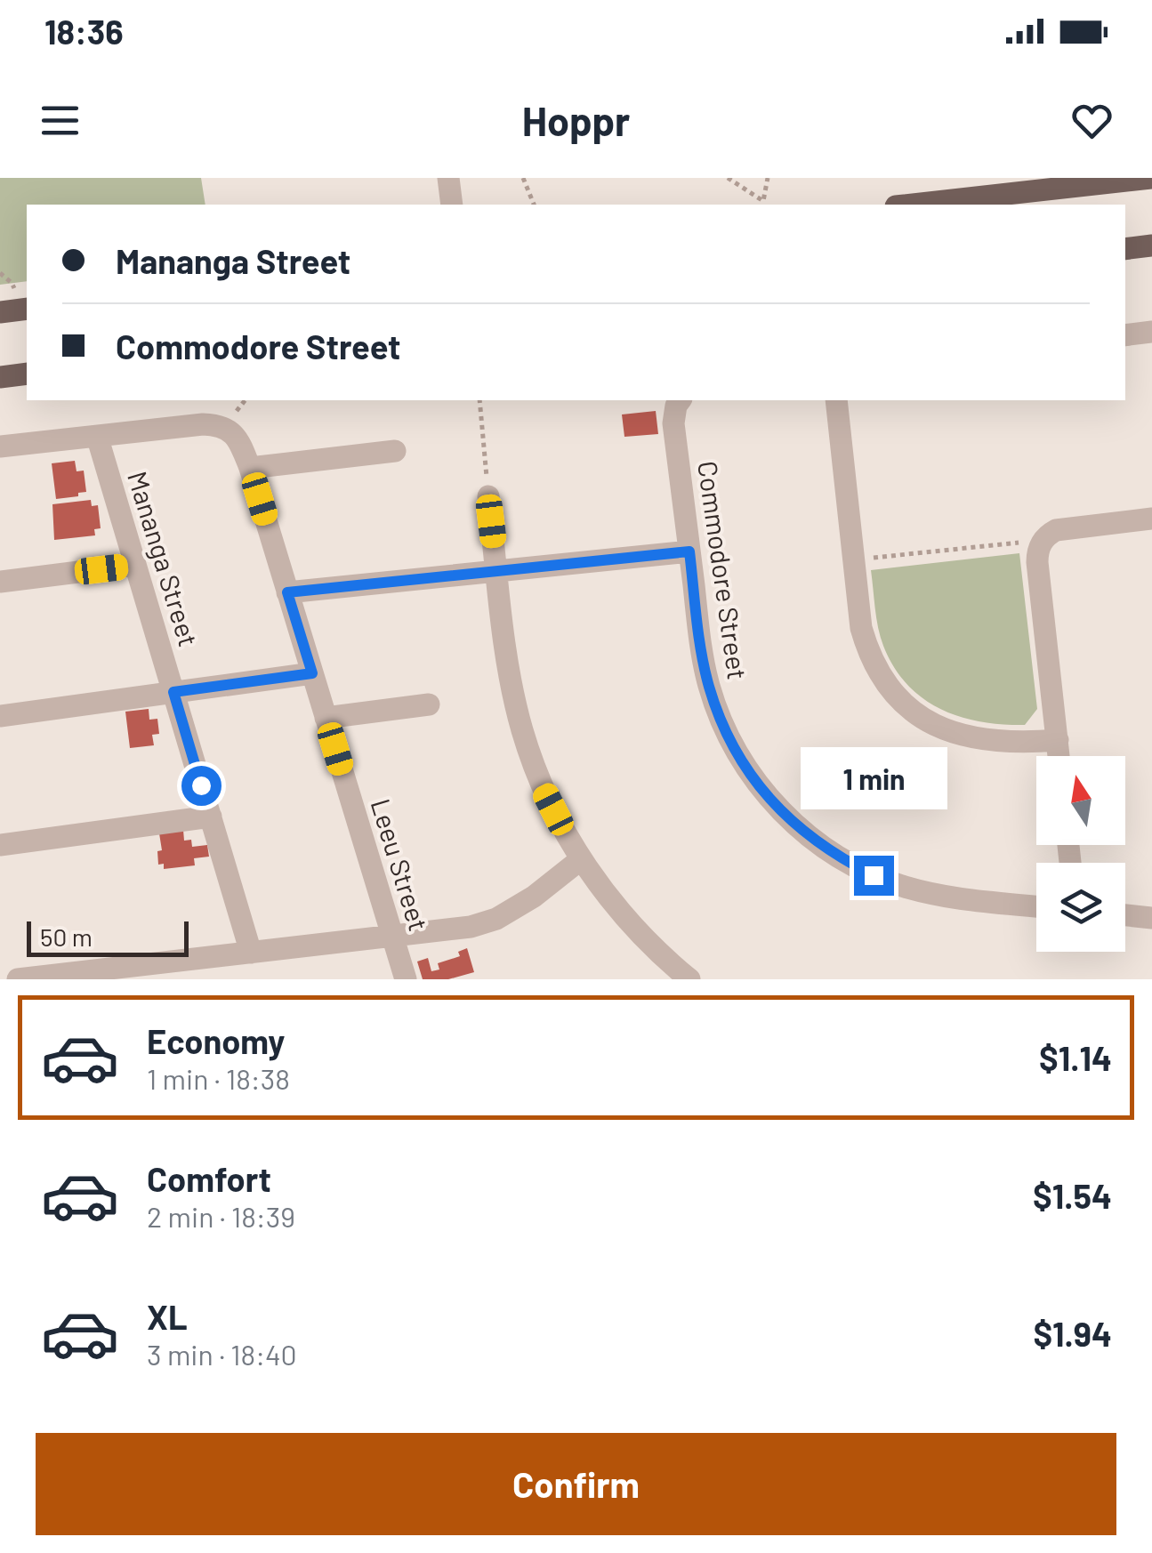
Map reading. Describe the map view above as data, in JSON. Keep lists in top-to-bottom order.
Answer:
{
  "streets": {
    "street": ["Mananga Street", "Commodore Street", "Leeu Street"]
  },
  "crossings": [
    ["Mananga Street", "Leeu Street"]
  ],
  "scale_bar": "50 m",
  "north": "top",
  "page": {
    "status": "18:36",
    "header": "Hoppr",
    "banner": ["Mananga Street", "Commodore Street"],
    "bubble": "1 min",
    "scale": "50 m",
    "list": [
      {
        "name": "Economy",
        "note": "1 min · 18:38",
        "value": "$1.14"
      },
      {
        "name": "Comfort",
        "note": "2 min · 18:39",
        "value": "$1.54"
      },
      {
        "name": "XL",
        "note": "3 min · 18:40",
        "value": "$1.94"
      }
    ],
    "buttons": "Confirm"
  }
}
